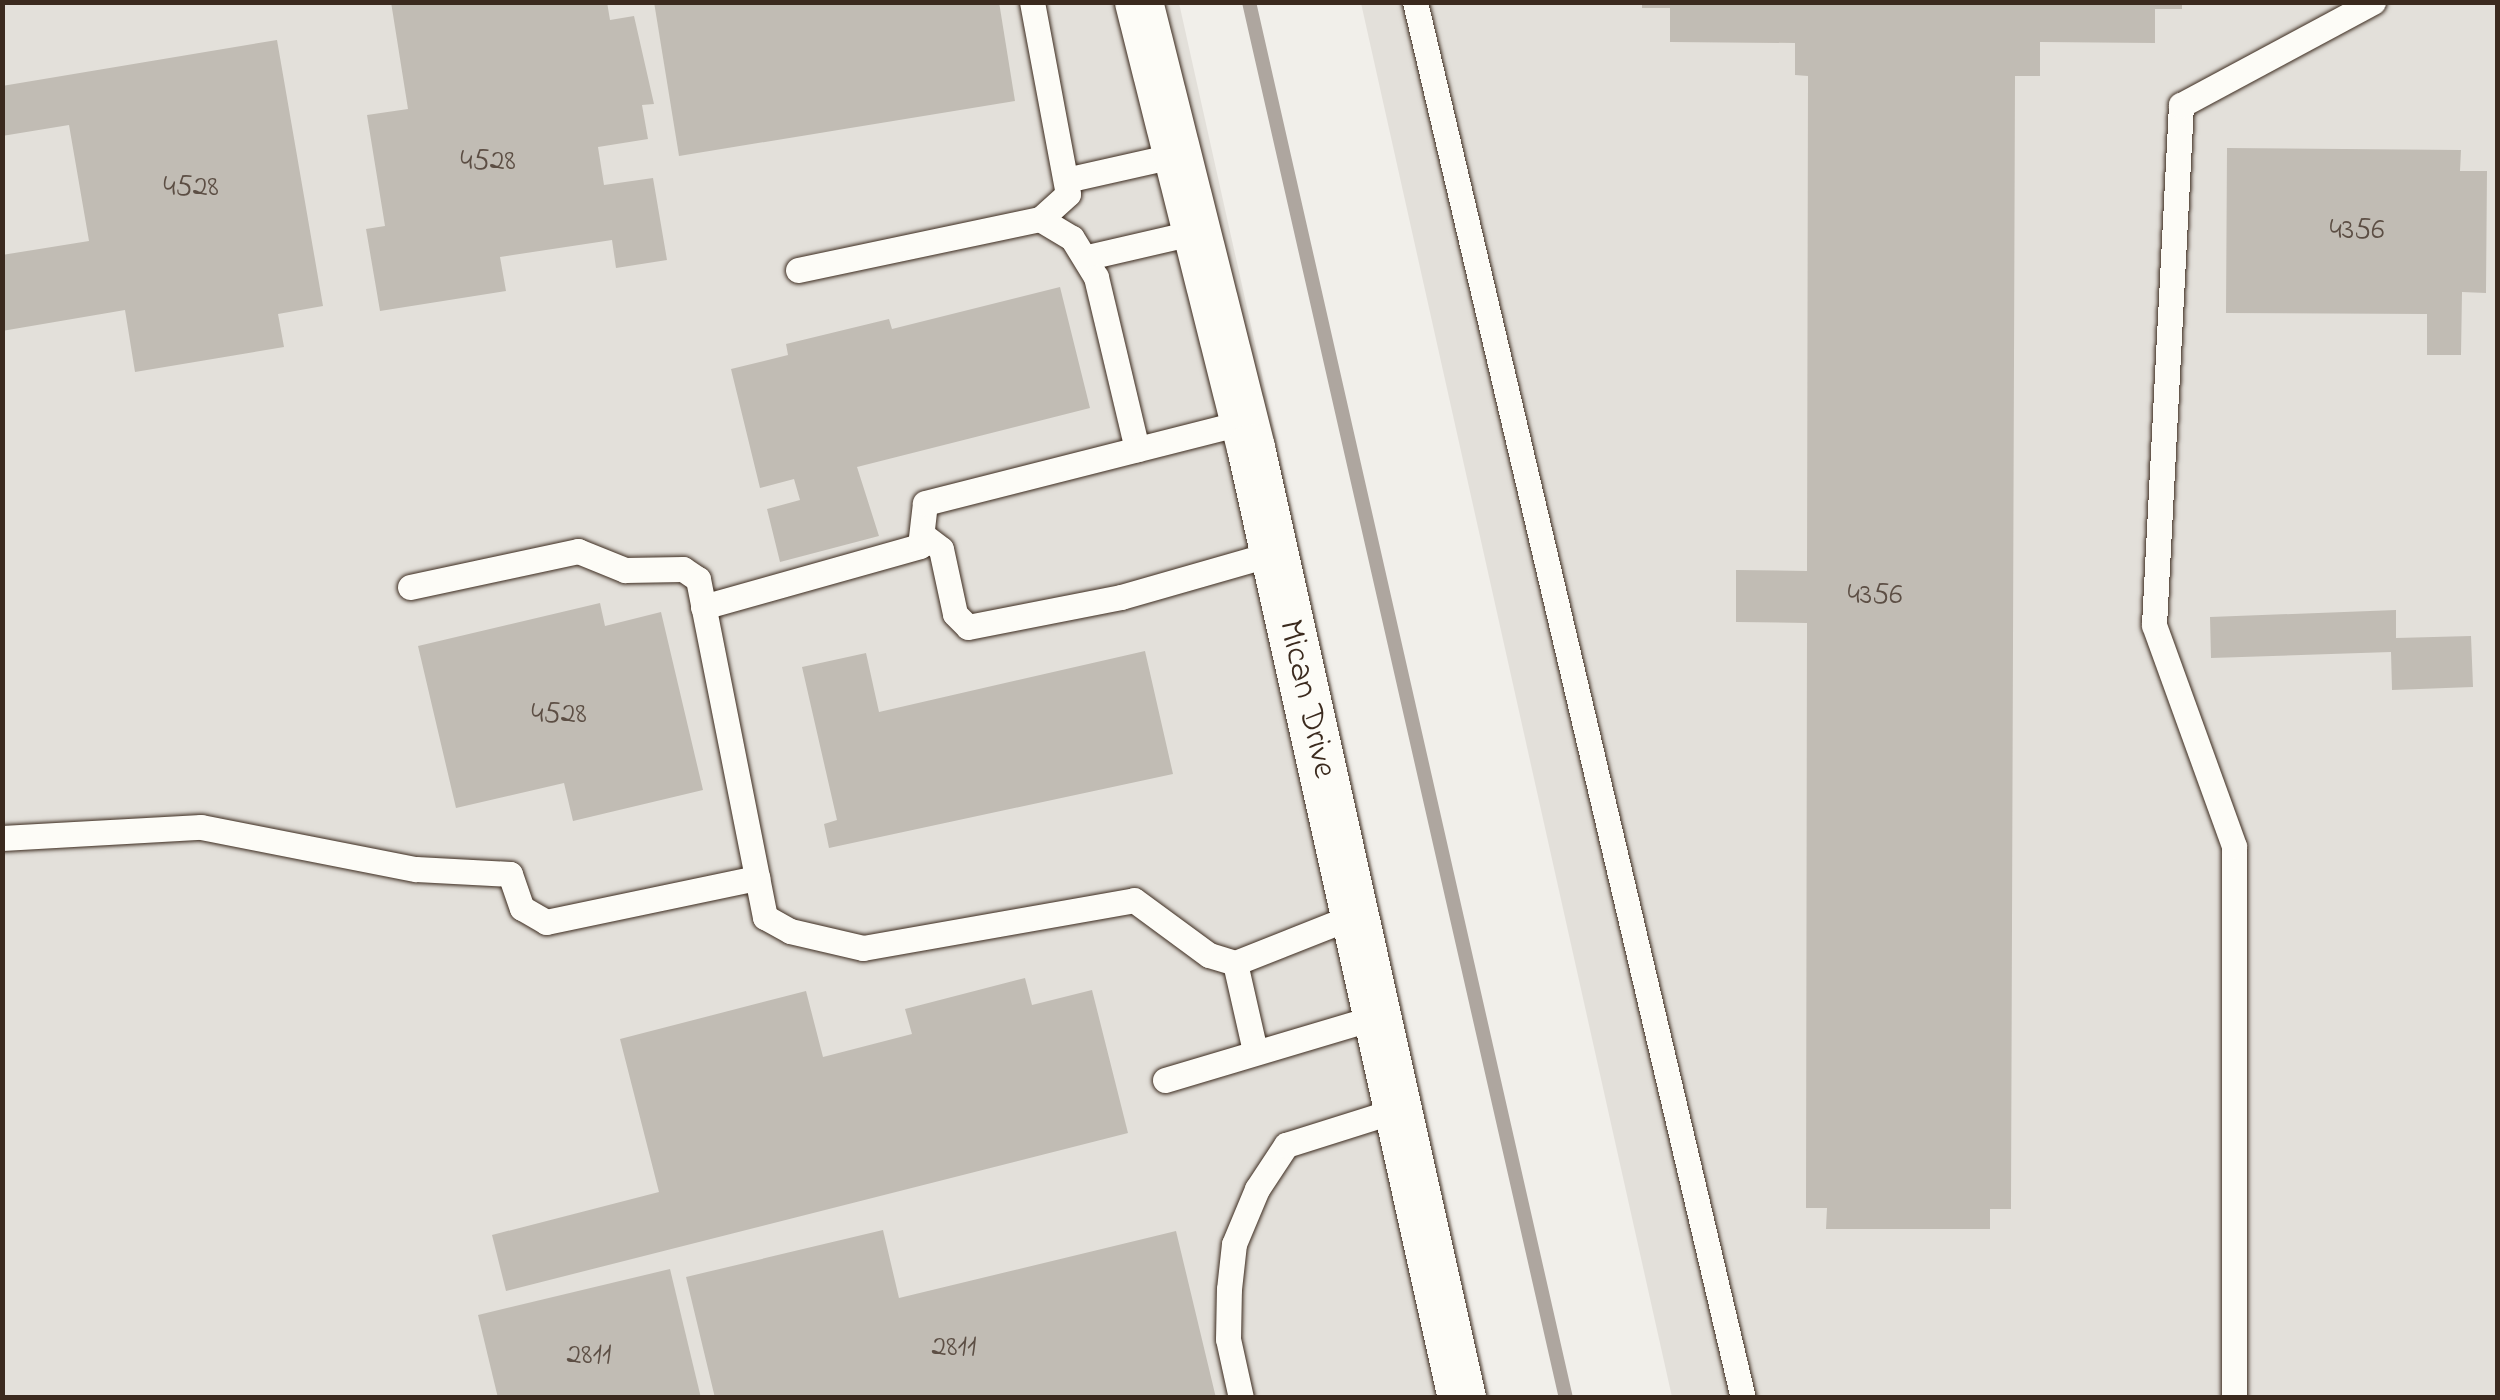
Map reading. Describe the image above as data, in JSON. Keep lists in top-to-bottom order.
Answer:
{
  "streets": {
    "street": ["Mican Drive"]
  },
  "house_numbers": [
    "4528",
    "4528",
    "4356",
    "4356",
    "4528",
    "2811",
    "2811"
  ]
}
